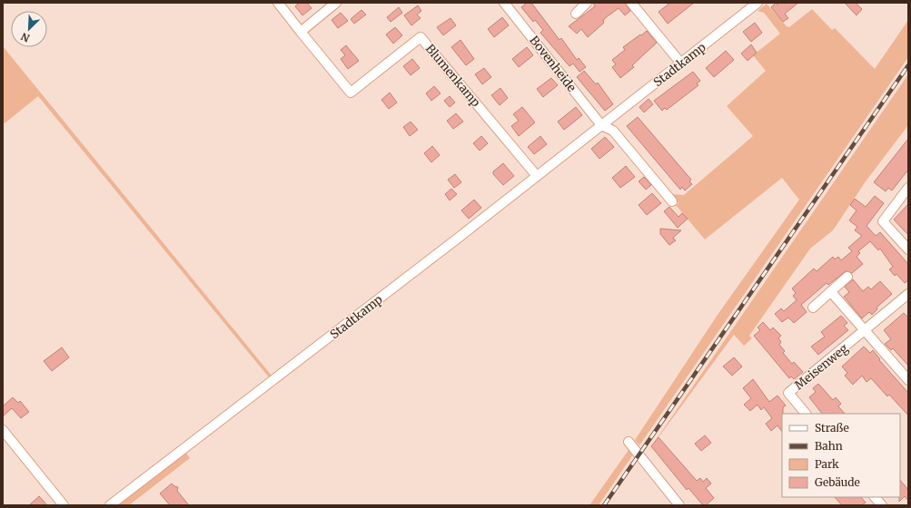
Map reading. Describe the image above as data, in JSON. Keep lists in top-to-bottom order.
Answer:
{
  "streets": {
    "street": [
      "Bovenheide",
      "Stadtkamp",
      "Blumenkamp",
      "Meisenweg"
    ]
  },
  "crossings": [
    ["Bovenheide", "Stadtkamp"],
    ["Stadtkamp", "Blumenkamp"]
  ],
  "legend": [
    "Straße",
    "Bahn",
    "Park",
    "Gebäude"
  ],
  "north": "bottom left"
}
